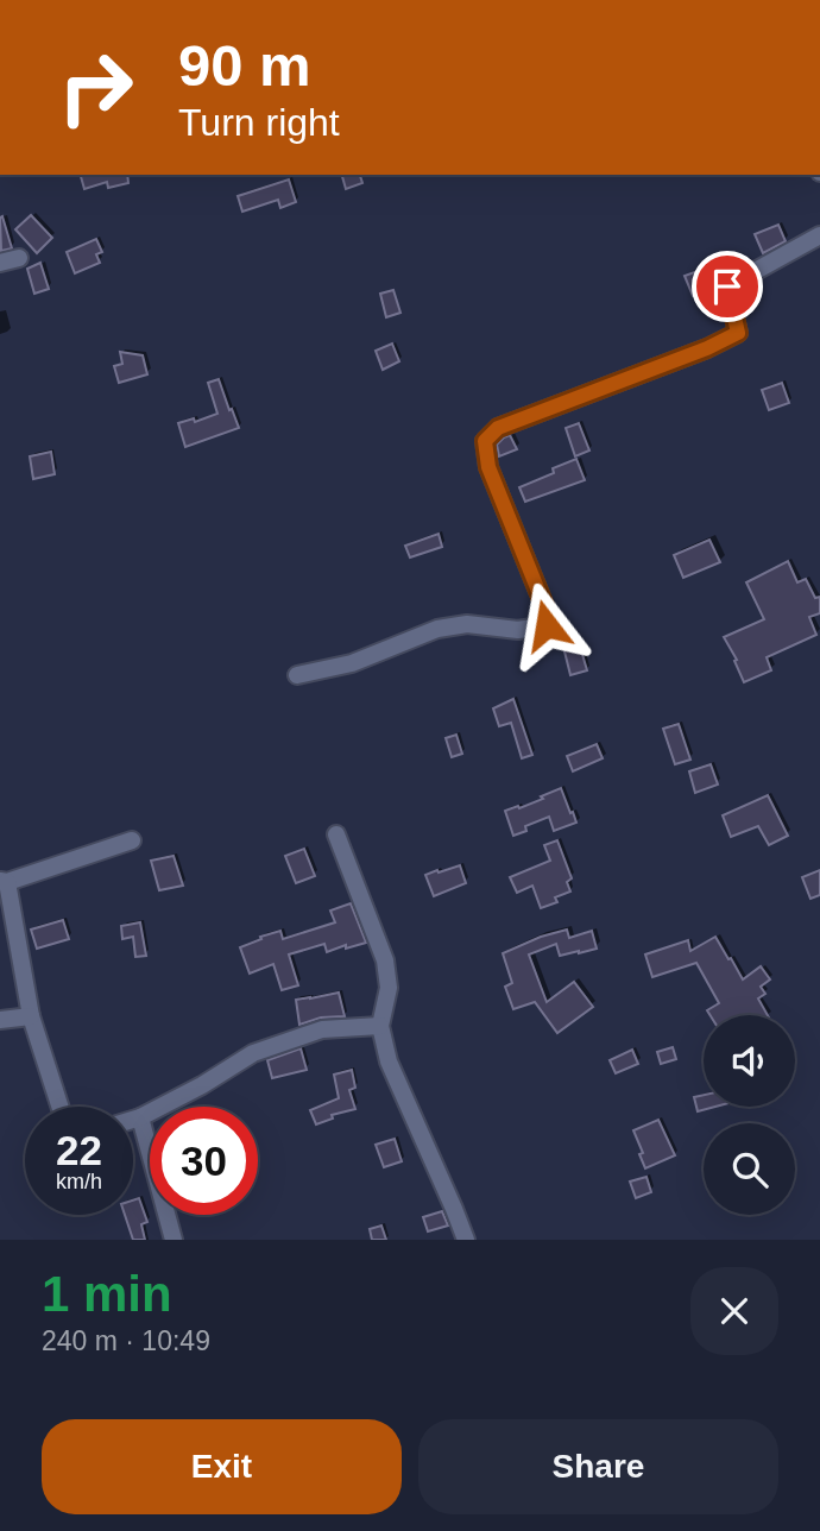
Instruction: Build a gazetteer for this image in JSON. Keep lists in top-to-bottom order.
{
  "page": {
    "turn": ["90 m", "Turn right"],
    "speed": "22 km/h",
    "limit": "30",
    "heading": ["1 min", "240 m · 10:49"],
    "buttons": ["Exit", "Share"]
  }
}
